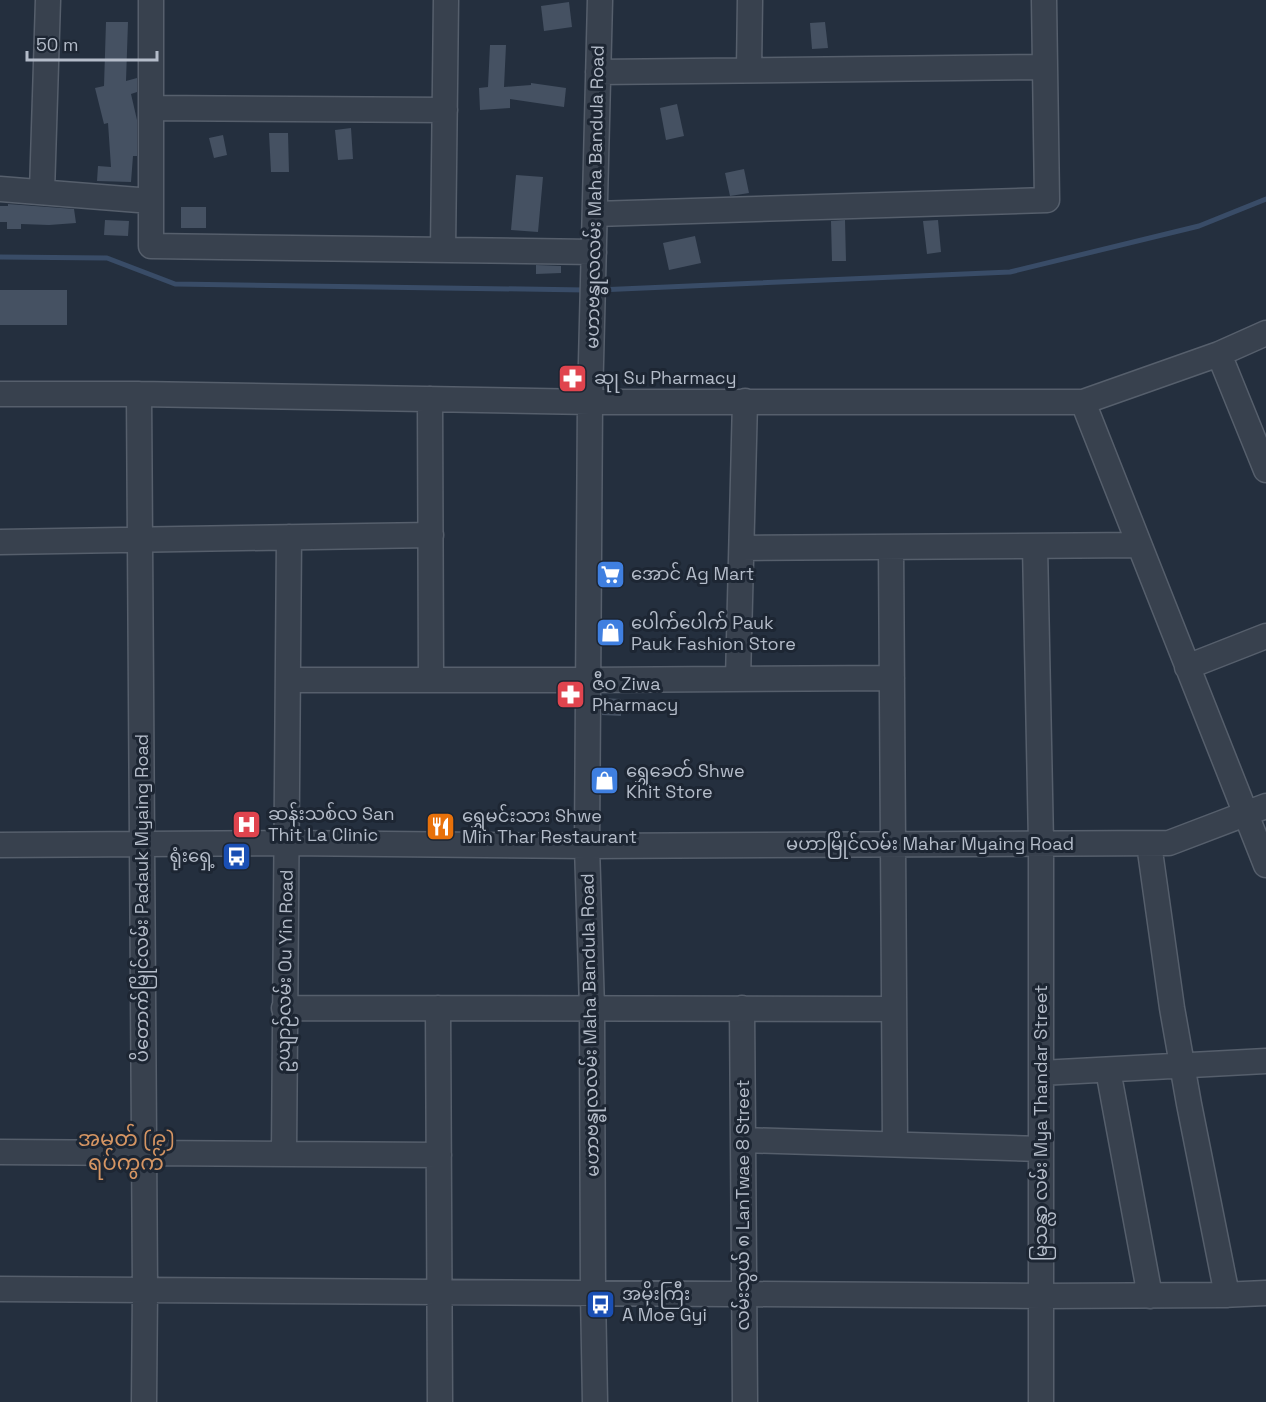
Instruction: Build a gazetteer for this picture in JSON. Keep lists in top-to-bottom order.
{
  "streets": {
    "street": [
      "မဟာဗန္ဓုလလမ်း Maha Bandula Road",
      "မဟာမြိုင်လမ်း Mahar Myaing Road",
      "ပိတောက်မြိုင်လမ်း Padauk Myaing Road",
      "ဥယျာဉ်လမ်း Ou Yin Road",
      "မြသန္လာ လမ်း Mya Thandar Street",
      "လမ်းသွယ် ၈ LanTwae 8 Street"
    ]
  },
  "crossings": [
    ["မဟာဗန္ဓုလလမ်း Maha Bandula Road", "မဟာမြိုင်လမ်း Mahar Myaing Road"],
    ["မဟာမြိုင်လမ်း Mahar Myaing Road", "ပိတောက်မြိုင်လမ်း Padauk Myaing Road"],
    ["မဟာမြိုင်လမ်း Mahar Myaing Road", "ဥယျာဉ်လမ်း Ou Yin Road"],
    ["မဟာမြိုင်လမ်း Mahar Myaing Road", "မြသန္လာ လမ်း Mya Thandar Street"]
  ],
  "districts": ["အမှတ် (၉) ရပ်ကွက်"],
  "places": {
    "pharmacy": ["ဆုု Su Pharmacy", "ဇီဝ Ziwa Pharmacy"],
    "supermarket": ["အောင် Ag Mart"],
    "shop": ["ပေါက်ပေါက် Pauk Pauk Fashion Store", "ရွှေခေတ် Shwe Khit Store"],
    "hospital": ["ဆန်းသစ်လ San Thit La Clinic"],
    "restaurant": ["ရွှေမင်းသား Shwe Min Thar Restaurant"],
    "bus stop": ["ရုံးရှေ့", "အမိုးကြီး A Moe Gyi"]
  },
  "scale_bar": "50 m"
}
